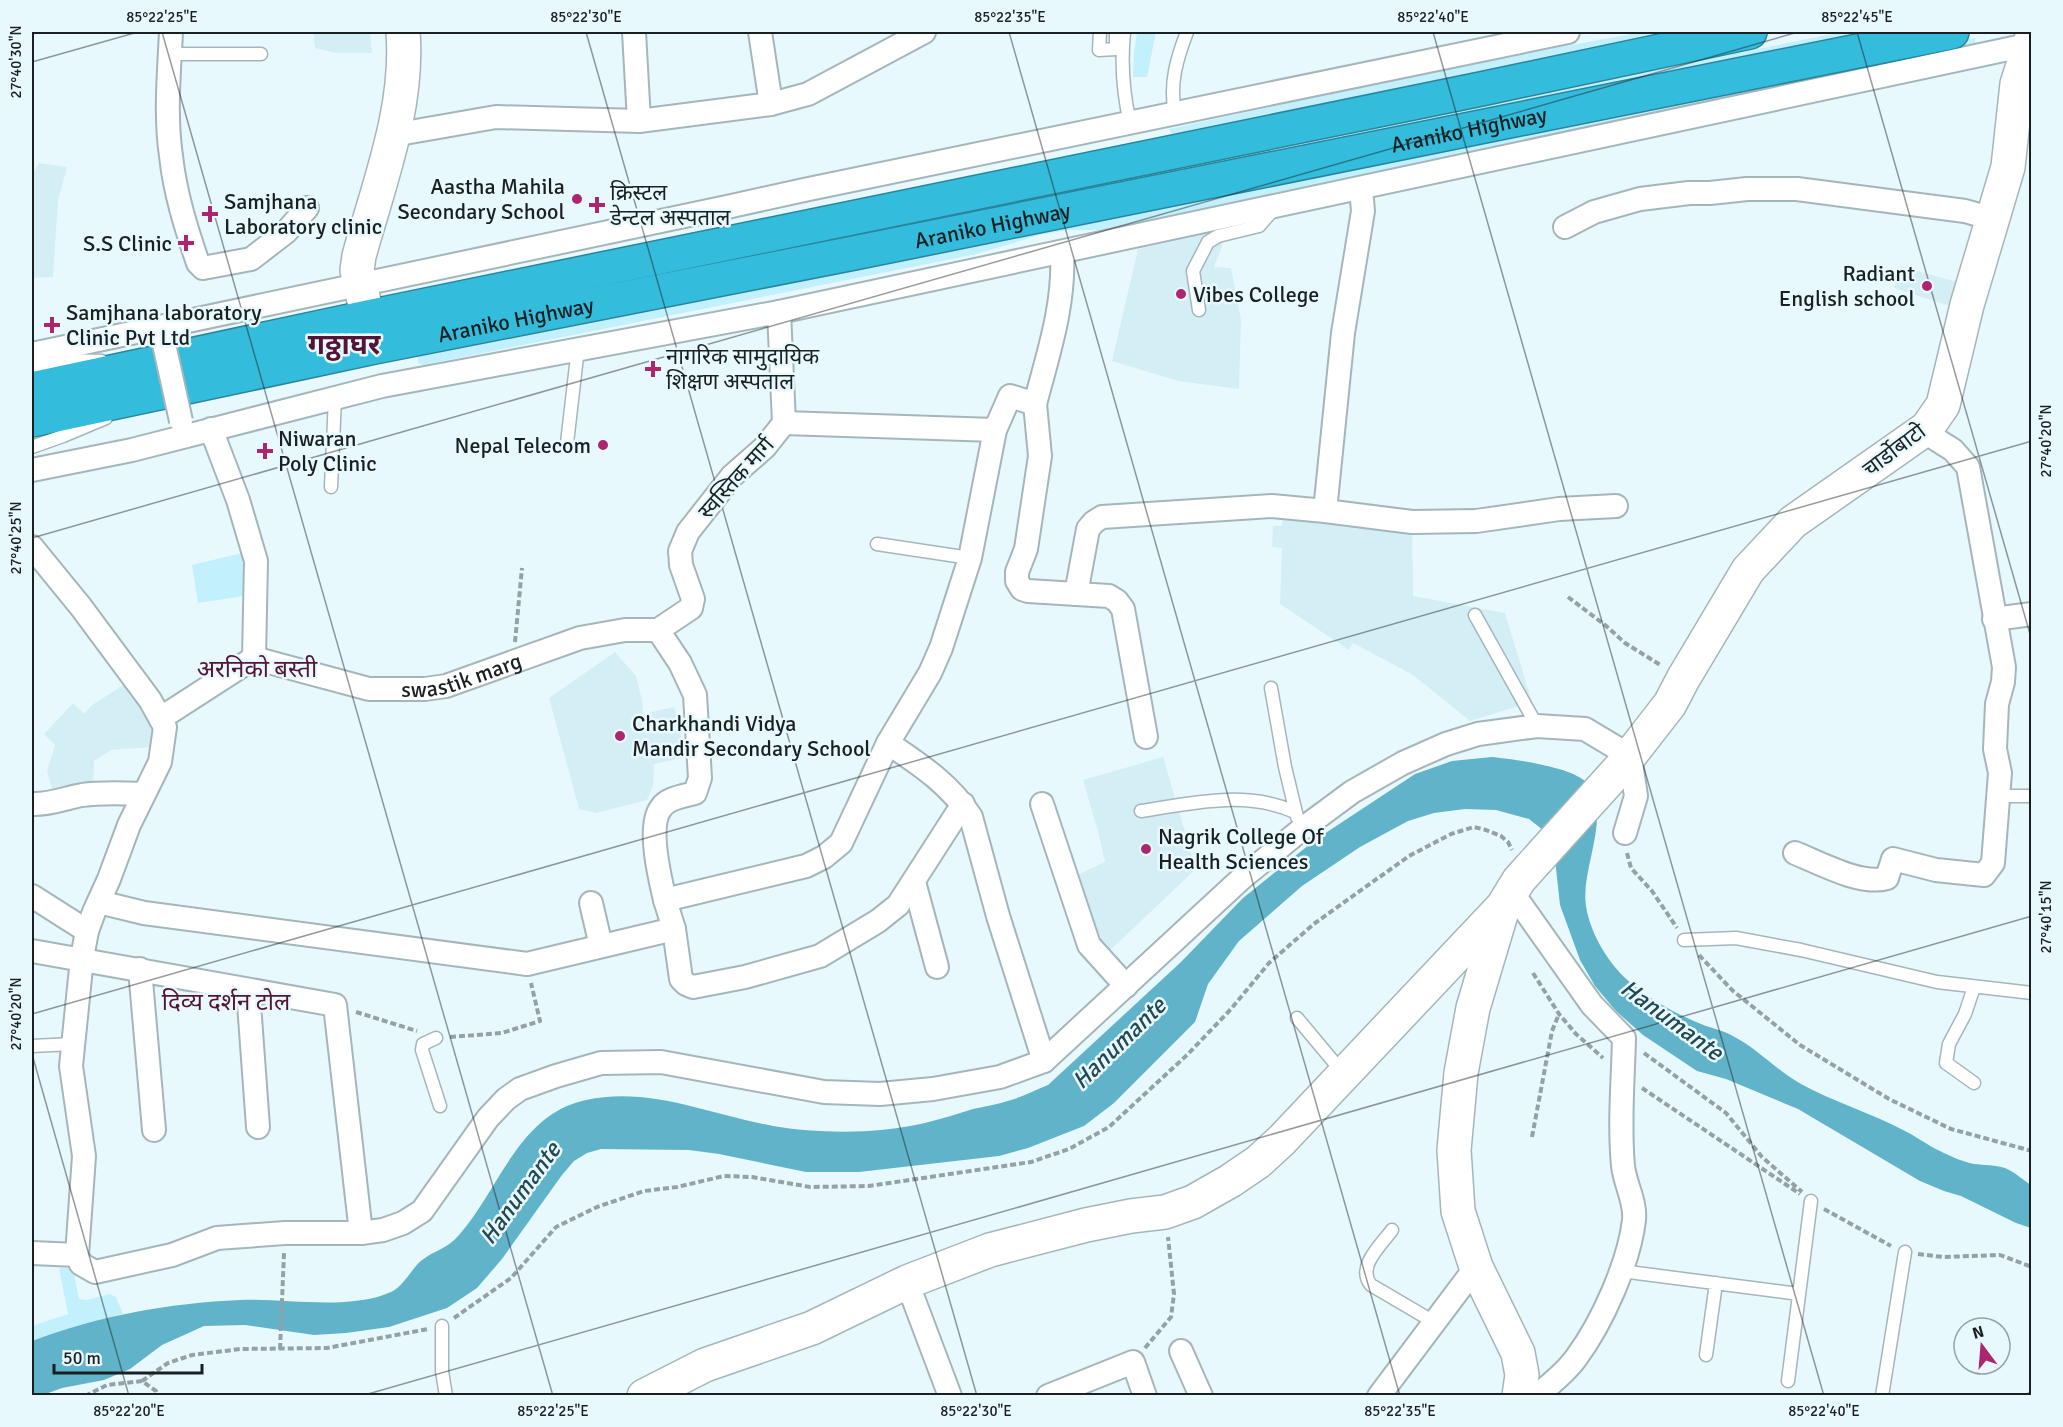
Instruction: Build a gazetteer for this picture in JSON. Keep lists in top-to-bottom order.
{
  "streets": {
    "highway": ["Araniko Highway"],
    "street": ["चार्डोबाटो", "स्वस्तिक मार्ग", "swastik marg"]
  },
  "crossings": [
    ["स्वस्तिक मार्ग", "swastik marg"]
  ],
  "districts": ["गठ्ठाघर", "अरनिको बस्ती", "दिव्य दर्शन टोल"],
  "water": ["Hanumante"],
  "places": {
    "other": [
      "Aastha Mahila Secondary School",
      "Radiant English school",
      "Vibes College",
      "Nepal Telecom",
      "Charkhandi Vidya Mandir Secondary School",
      "Nagrik College Of Health Sciences"
    ],
    "health": [
      "क्रिस्टल डेन्टल अस्पताल",
      "Samjhana Laboratory clinic",
      "S.S Clinic",
      "Samjhana laboratory Clinic Pvt Ltd",
      "नागरिक सामुदायिक शिक्षण अस्पताल",
      "Niwaran Poly Clinic"
    ]
  },
  "scale_bar": "50 m",
  "north": "top",
  "coordinates": [
    "85°22'25\"E",
    "85°22'30\"E",
    "85°22'35\"E",
    "85°22'40\"E",
    "85°22'45\"E",
    "27°40'30\"N",
    "27°40'20\"N",
    "27°40'25\"N",
    "27°40'15\"N",
    "85°22'20\"E"
  ]
}
